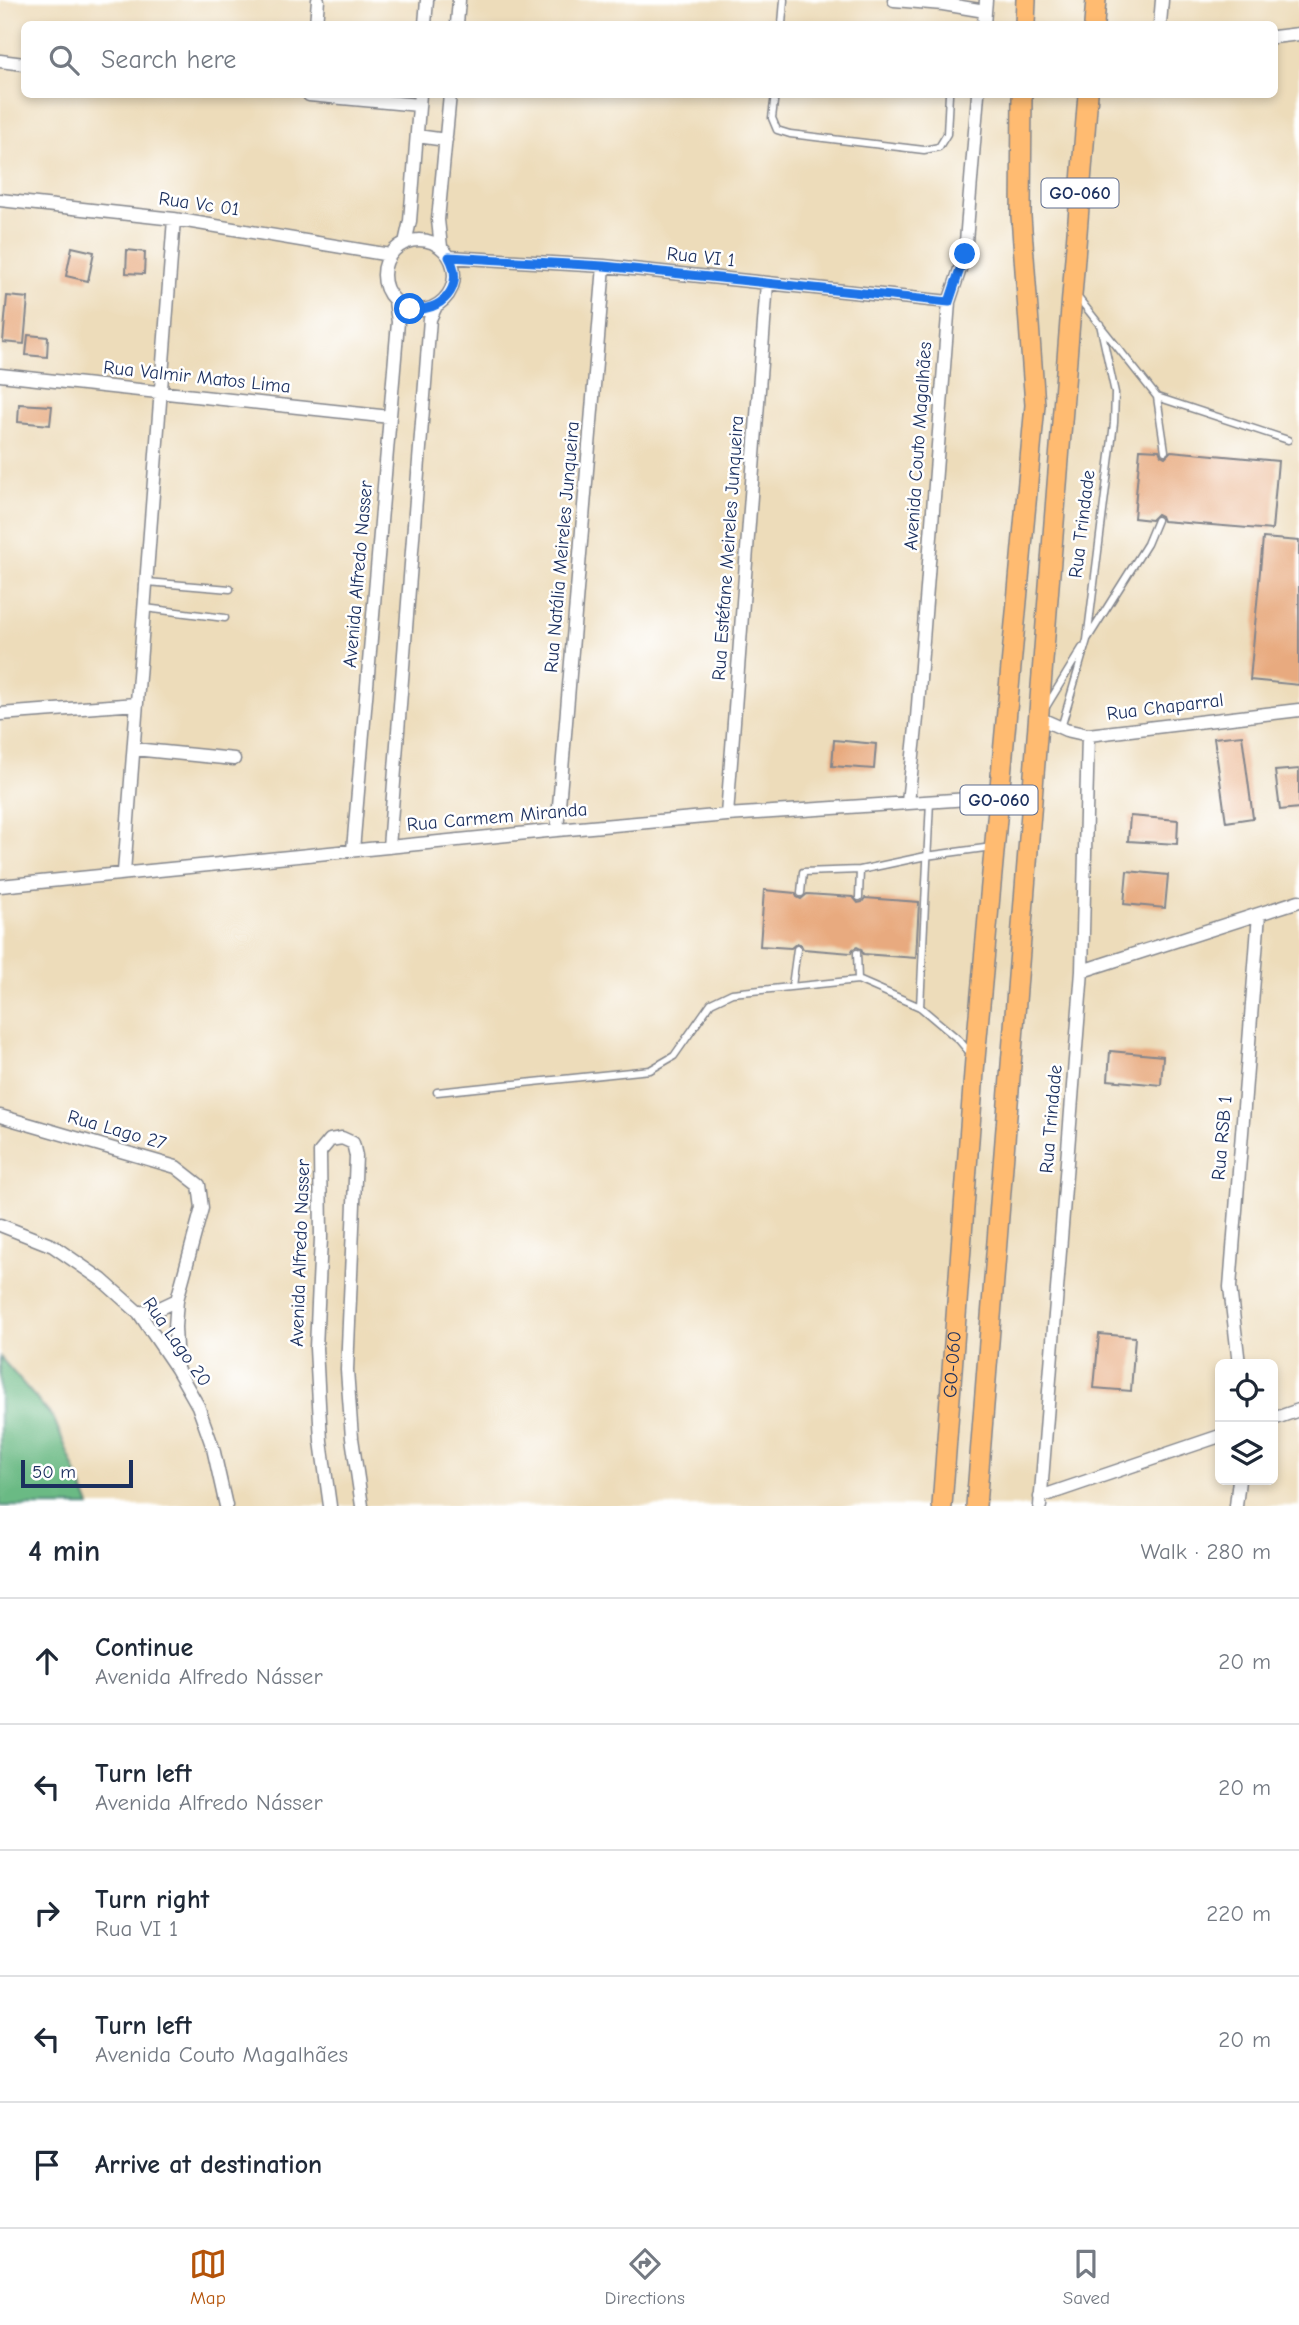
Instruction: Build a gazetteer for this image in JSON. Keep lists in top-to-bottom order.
{
  "streets": {
    "main road": ["GO-060"],
    "street": [
      "Rua Vc 01",
      "Rua VI 1",
      "Rua Valmir Matos Lima",
      "Avenida Couto Magalhães",
      "Rua Trindade",
      "Rua Natália Meireles Junqueira",
      "Rua Estéfane Meireles Junqueira",
      "Avenida Alfredo Nasser",
      "Rua Chaparral",
      "Rua Carmem Miranda",
      "Rua Lago 27",
      "Rua RSB 1",
      "Rua Lago 20"
    ]
  },
  "crossings": [
    ["GO-060", "Rua Chaparral"],
    ["GO-060", "Rua Carmem Miranda"],
    ["Rua Vc 01", "Rua VI 1"],
    ["Rua Vc 01", "Avenida Alfredo Nasser"],
    ["Rua VI 1", "Avenida Couto Magalhães"],
    ["Rua VI 1", "Rua Natália Meireles Junqueira"],
    ["Rua VI 1", "Rua Estéfane Meireles Junqueira"],
    ["Rua VI 1", "Avenida Alfredo Nasser"],
    ["Rua Valmir Matos Lima", "Avenida Alfredo Nasser"],
    ["Avenida Couto Magalhães", "Rua Carmem Miranda"],
    ["Rua Trindade", "Rua Chaparral"],
    ["Rua Natália Meireles Junqueira", "Rua Carmem Miranda"],
    ["Rua Estéfane Meireles Junqueira", "Rua Carmem Miranda"],
    ["Avenida Alfredo Nasser", "Rua Carmem Miranda"],
    ["Rua Lago 27", "Rua Lago 20"]
  ],
  "scale_bar": "50 m",
  "page": {
    "search": "Search here",
    "scale": "50 m",
    "heading": ["4 min", "Walk · 280 m"],
    "list": [
      ["Continue", "Avenida Alfredo Násser", "20 m"],
      ["Turn left", "Avenida Alfredo Násser", "20 m"],
      ["Turn right", "Rua VI 1", "220 m"],
      ["Turn left", "Avenida Couto Magalhães", "20 m"],
      "Arrive at destination"
    ],
    "nav": ["Map", "Directions", "Saved"]
  }
}
